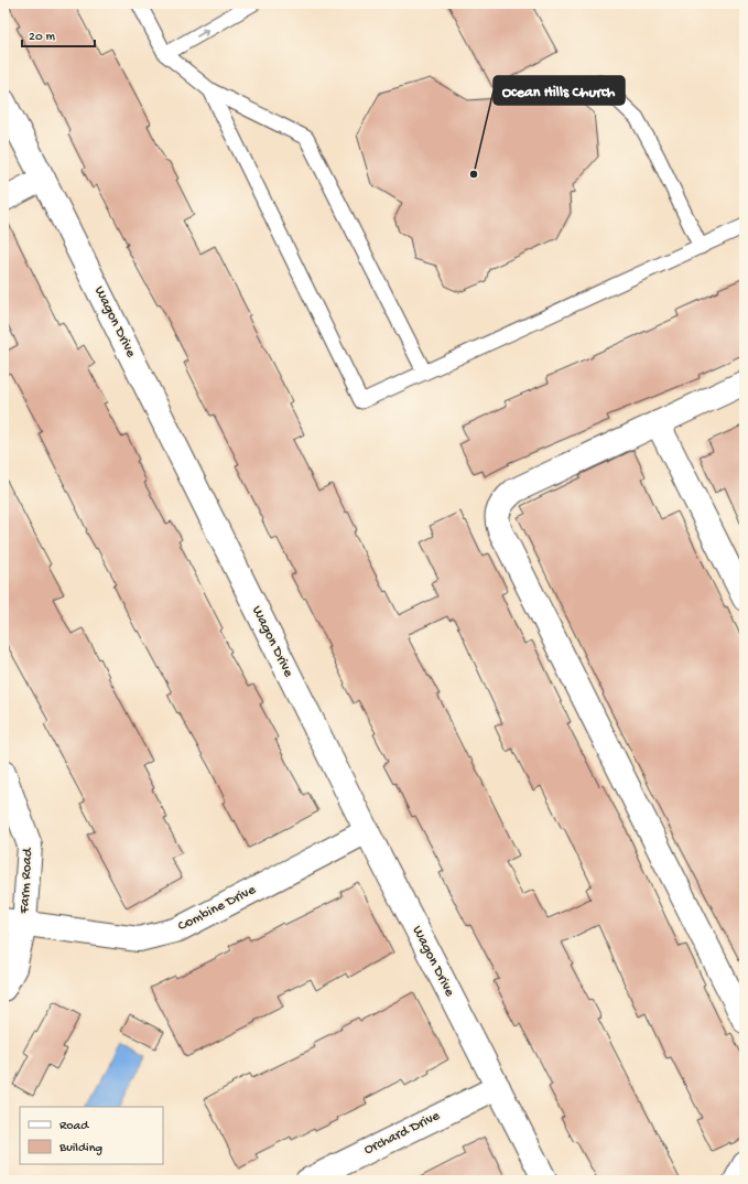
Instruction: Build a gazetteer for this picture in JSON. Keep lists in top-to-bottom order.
{
  "streets": {
    "street": [
      "Wagon Drive",
      "Farm Road",
      "Combine Drive",
      "Orchard Drive"
    ]
  },
  "crossings": [
    ["Wagon Drive", "Combine Drive"],
    ["Wagon Drive", "Orchard Drive"],
    ["Farm Road", "Combine Drive"]
  ],
  "places": ["Ocean Hills Church"],
  "legend": ["Road", "Building"],
  "scale_bar": "20 m"
}
